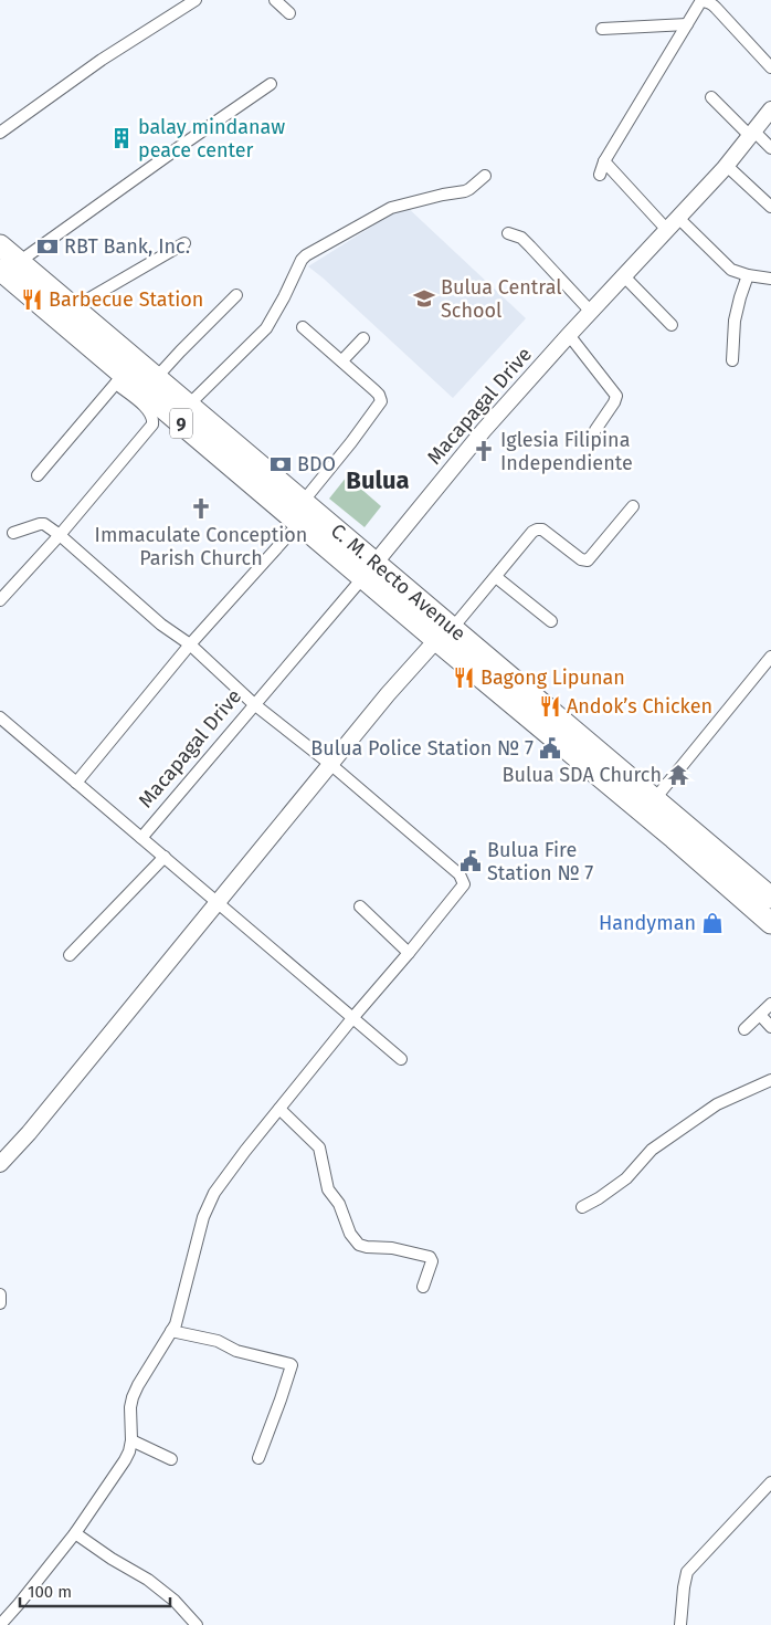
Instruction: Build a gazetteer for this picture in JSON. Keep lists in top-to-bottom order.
{
  "streets": {
    "highway": ["9", "C. M. Recto Avenue"],
    "street": ["Macapagal Drive"]
  },
  "crossings": [
    ["Macapagal Drive", "C. M. Recto Avenue"]
  ],
  "districts": ["Bulua"],
  "places": {
    "building": ["balay mindanaw peace center"],
    "bank": ["RBT Bank, Inc.", "BDO"],
    "school or university": ["Bulua Central School"],
    "restaurant": ["Barbecue Station", "Bagong Lipunan", "Andok’s Chicken"],
    "church": ["Iglesia Filipina Independiente", "Immaculate Conception Parish Church"],
    "public building": ["Bulua Police Station № 7", "Bulua Fire Station № 7"],
    "temple": ["Bulua SDA Church"],
    "shop": ["Handyman"]
  },
  "scale_bar": "100 m"
}
